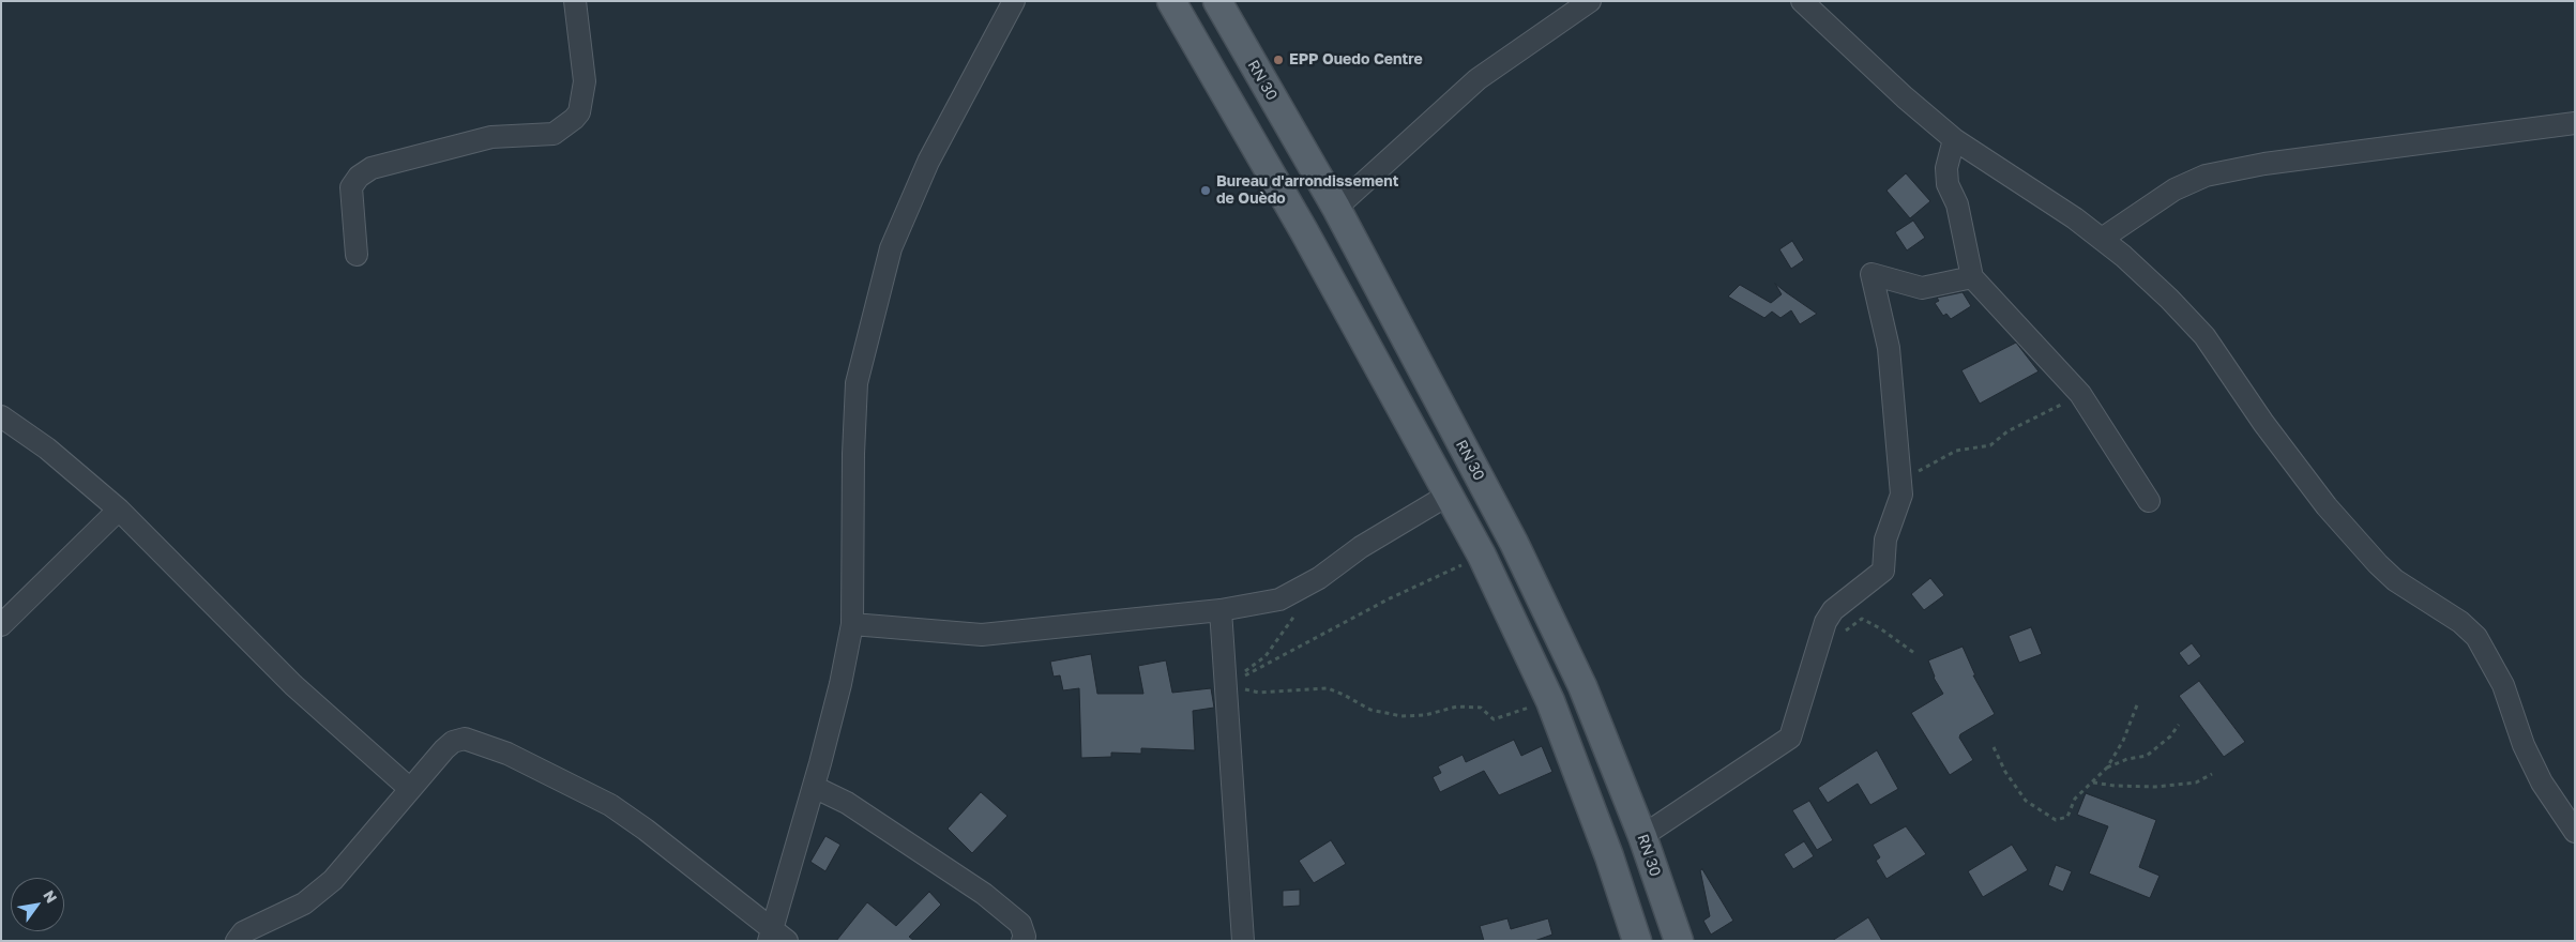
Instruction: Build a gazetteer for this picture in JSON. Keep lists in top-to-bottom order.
{
  "streets": {
    "main road": ["RN 30"]
  },
  "places": ["EPP Ouedo Centre", "Bureau d'arrondissement de Ouèdo"],
  "north": "top right"
}
